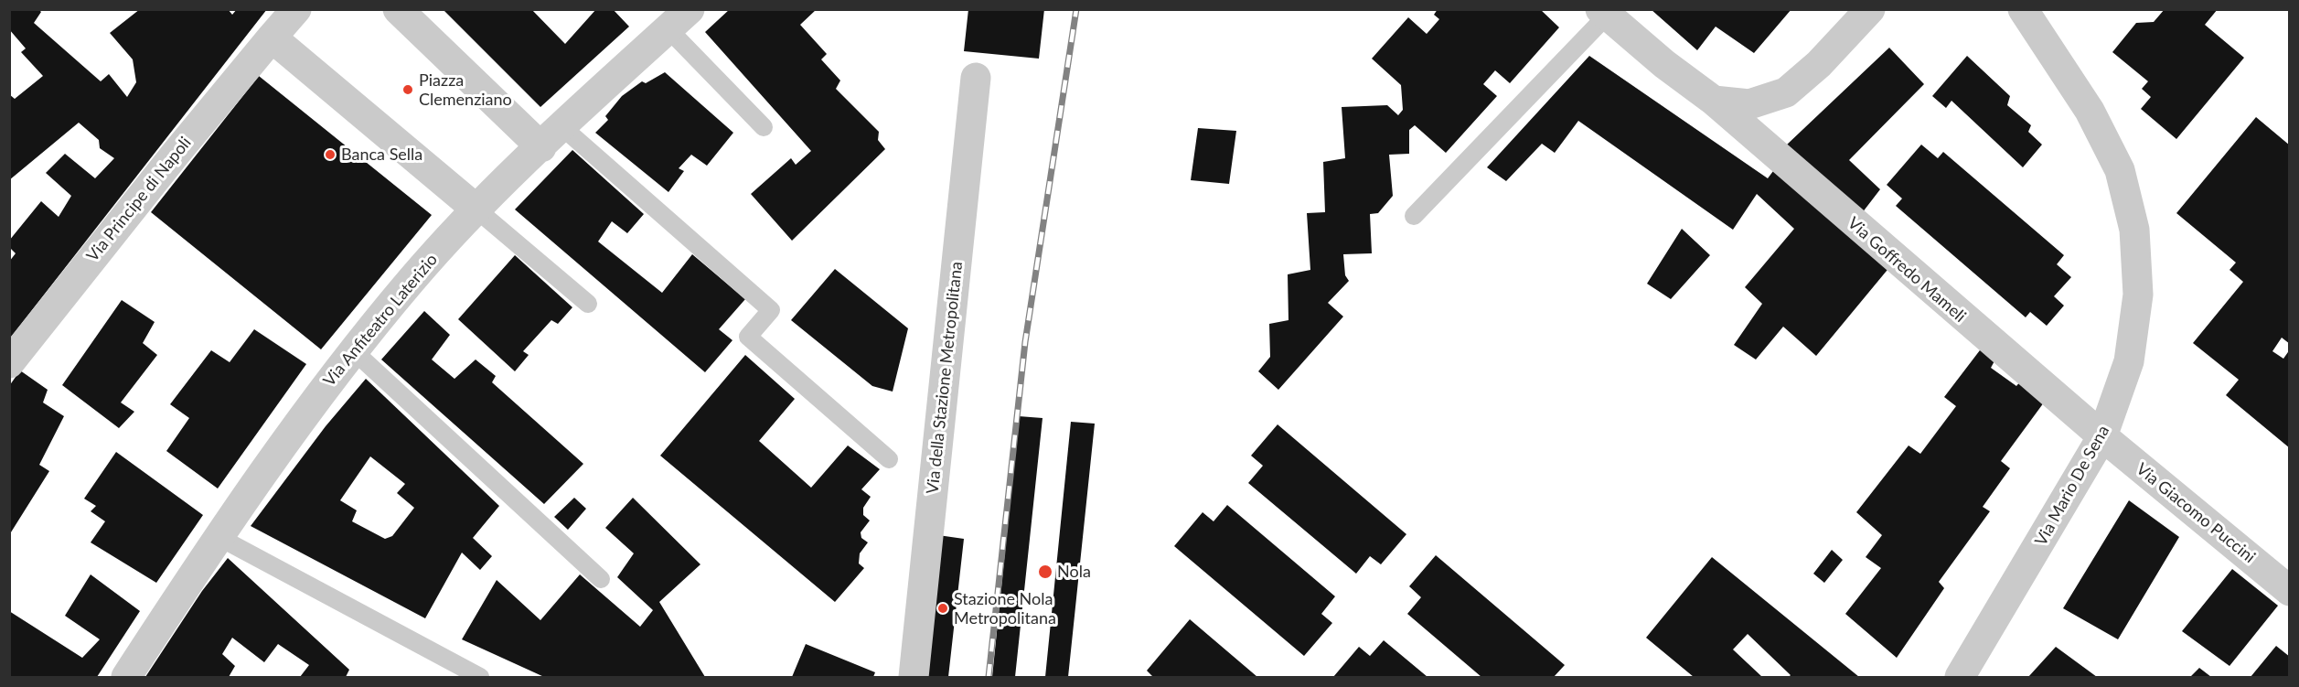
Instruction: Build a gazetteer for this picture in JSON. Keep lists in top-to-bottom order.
{
  "streets": {
    "street": [
      "Via Principe di Napoli",
      "Via Goffredo Mameli",
      "Via Anfiteatro Laterizio",
      "Via della Stazione Metropolitana",
      "Via Mario De Sena",
      "Via Giacomo Puccini"
    ]
  },
  "crossings": [
    ["Via Goffredo Mameli", "Via Mario De Sena"],
    ["Via Goffredo Mameli", "Via Giacomo Puccini"],
    ["Via Mario De Sena", "Via Giacomo Puccini"]
  ],
  "places": [
    "Piazza Clemenziano",
    "Banca Sella",
    "Nola",
    "Stazione Nola Metropolitana"
  ]
}
